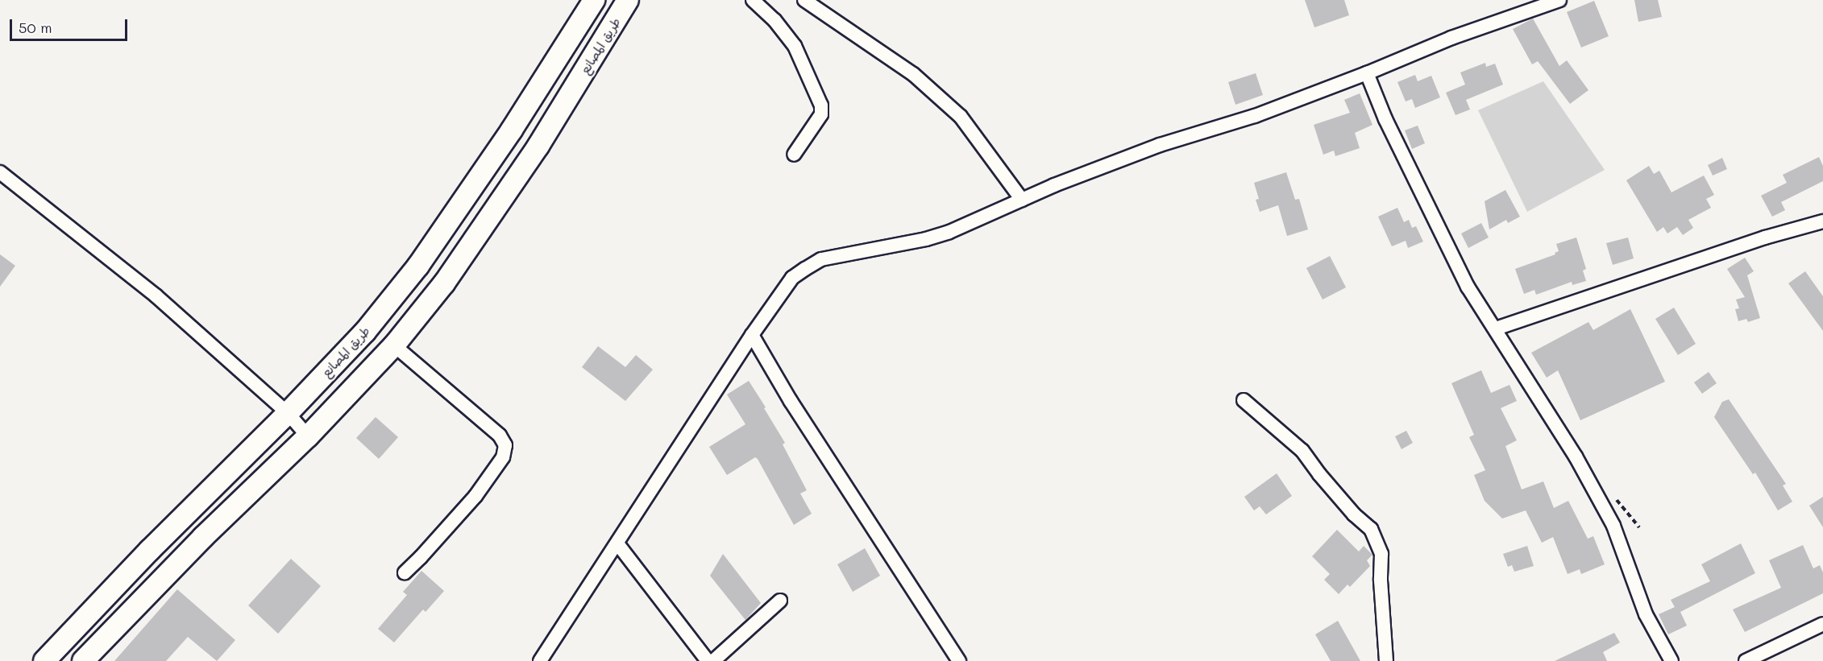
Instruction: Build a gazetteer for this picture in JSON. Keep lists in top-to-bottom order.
{
  "streets": {
    "main road": ["طريق المصانع"]
  },
  "scale_bar": "50 m"
}
